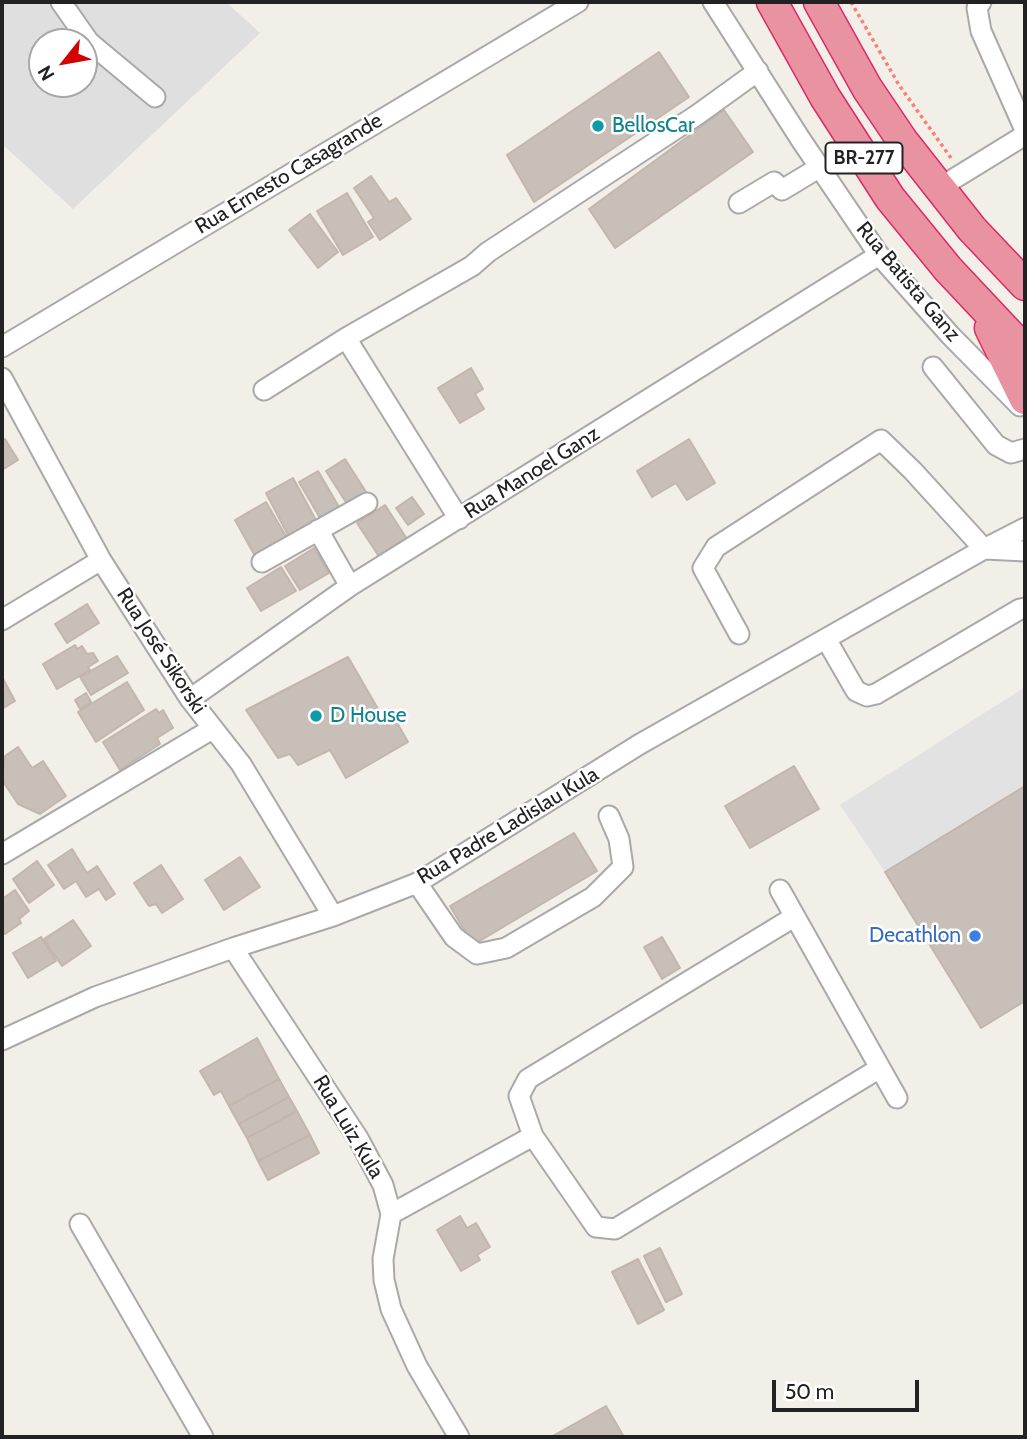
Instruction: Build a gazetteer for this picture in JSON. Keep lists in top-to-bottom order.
{
  "streets": {
    "highway": ["BR-277"],
    "street": [
      "Rua Ernesto Casagrande",
      "Rua Batista Ganz",
      "Rua Manoel Ganz",
      "Rua José Sikorski",
      "Rua Padre Ladislau Kula",
      "Rua Luiz Kula"
    ]
  },
  "crossings": [
    ["Rua Batista Ganz", "Rua Manoel Ganz"],
    ["Rua Manoel Ganz", "Rua José Sikorski"],
    ["Rua José Sikorski", "Rua Padre Ladislau Kula"],
    ["Rua Padre Ladislau Kula", "Rua Luiz Kula"]
  ],
  "places": ["BellosCar", "D House", "Decathlon"],
  "scale_bar": "50 m",
  "north": "bottom left"
}
